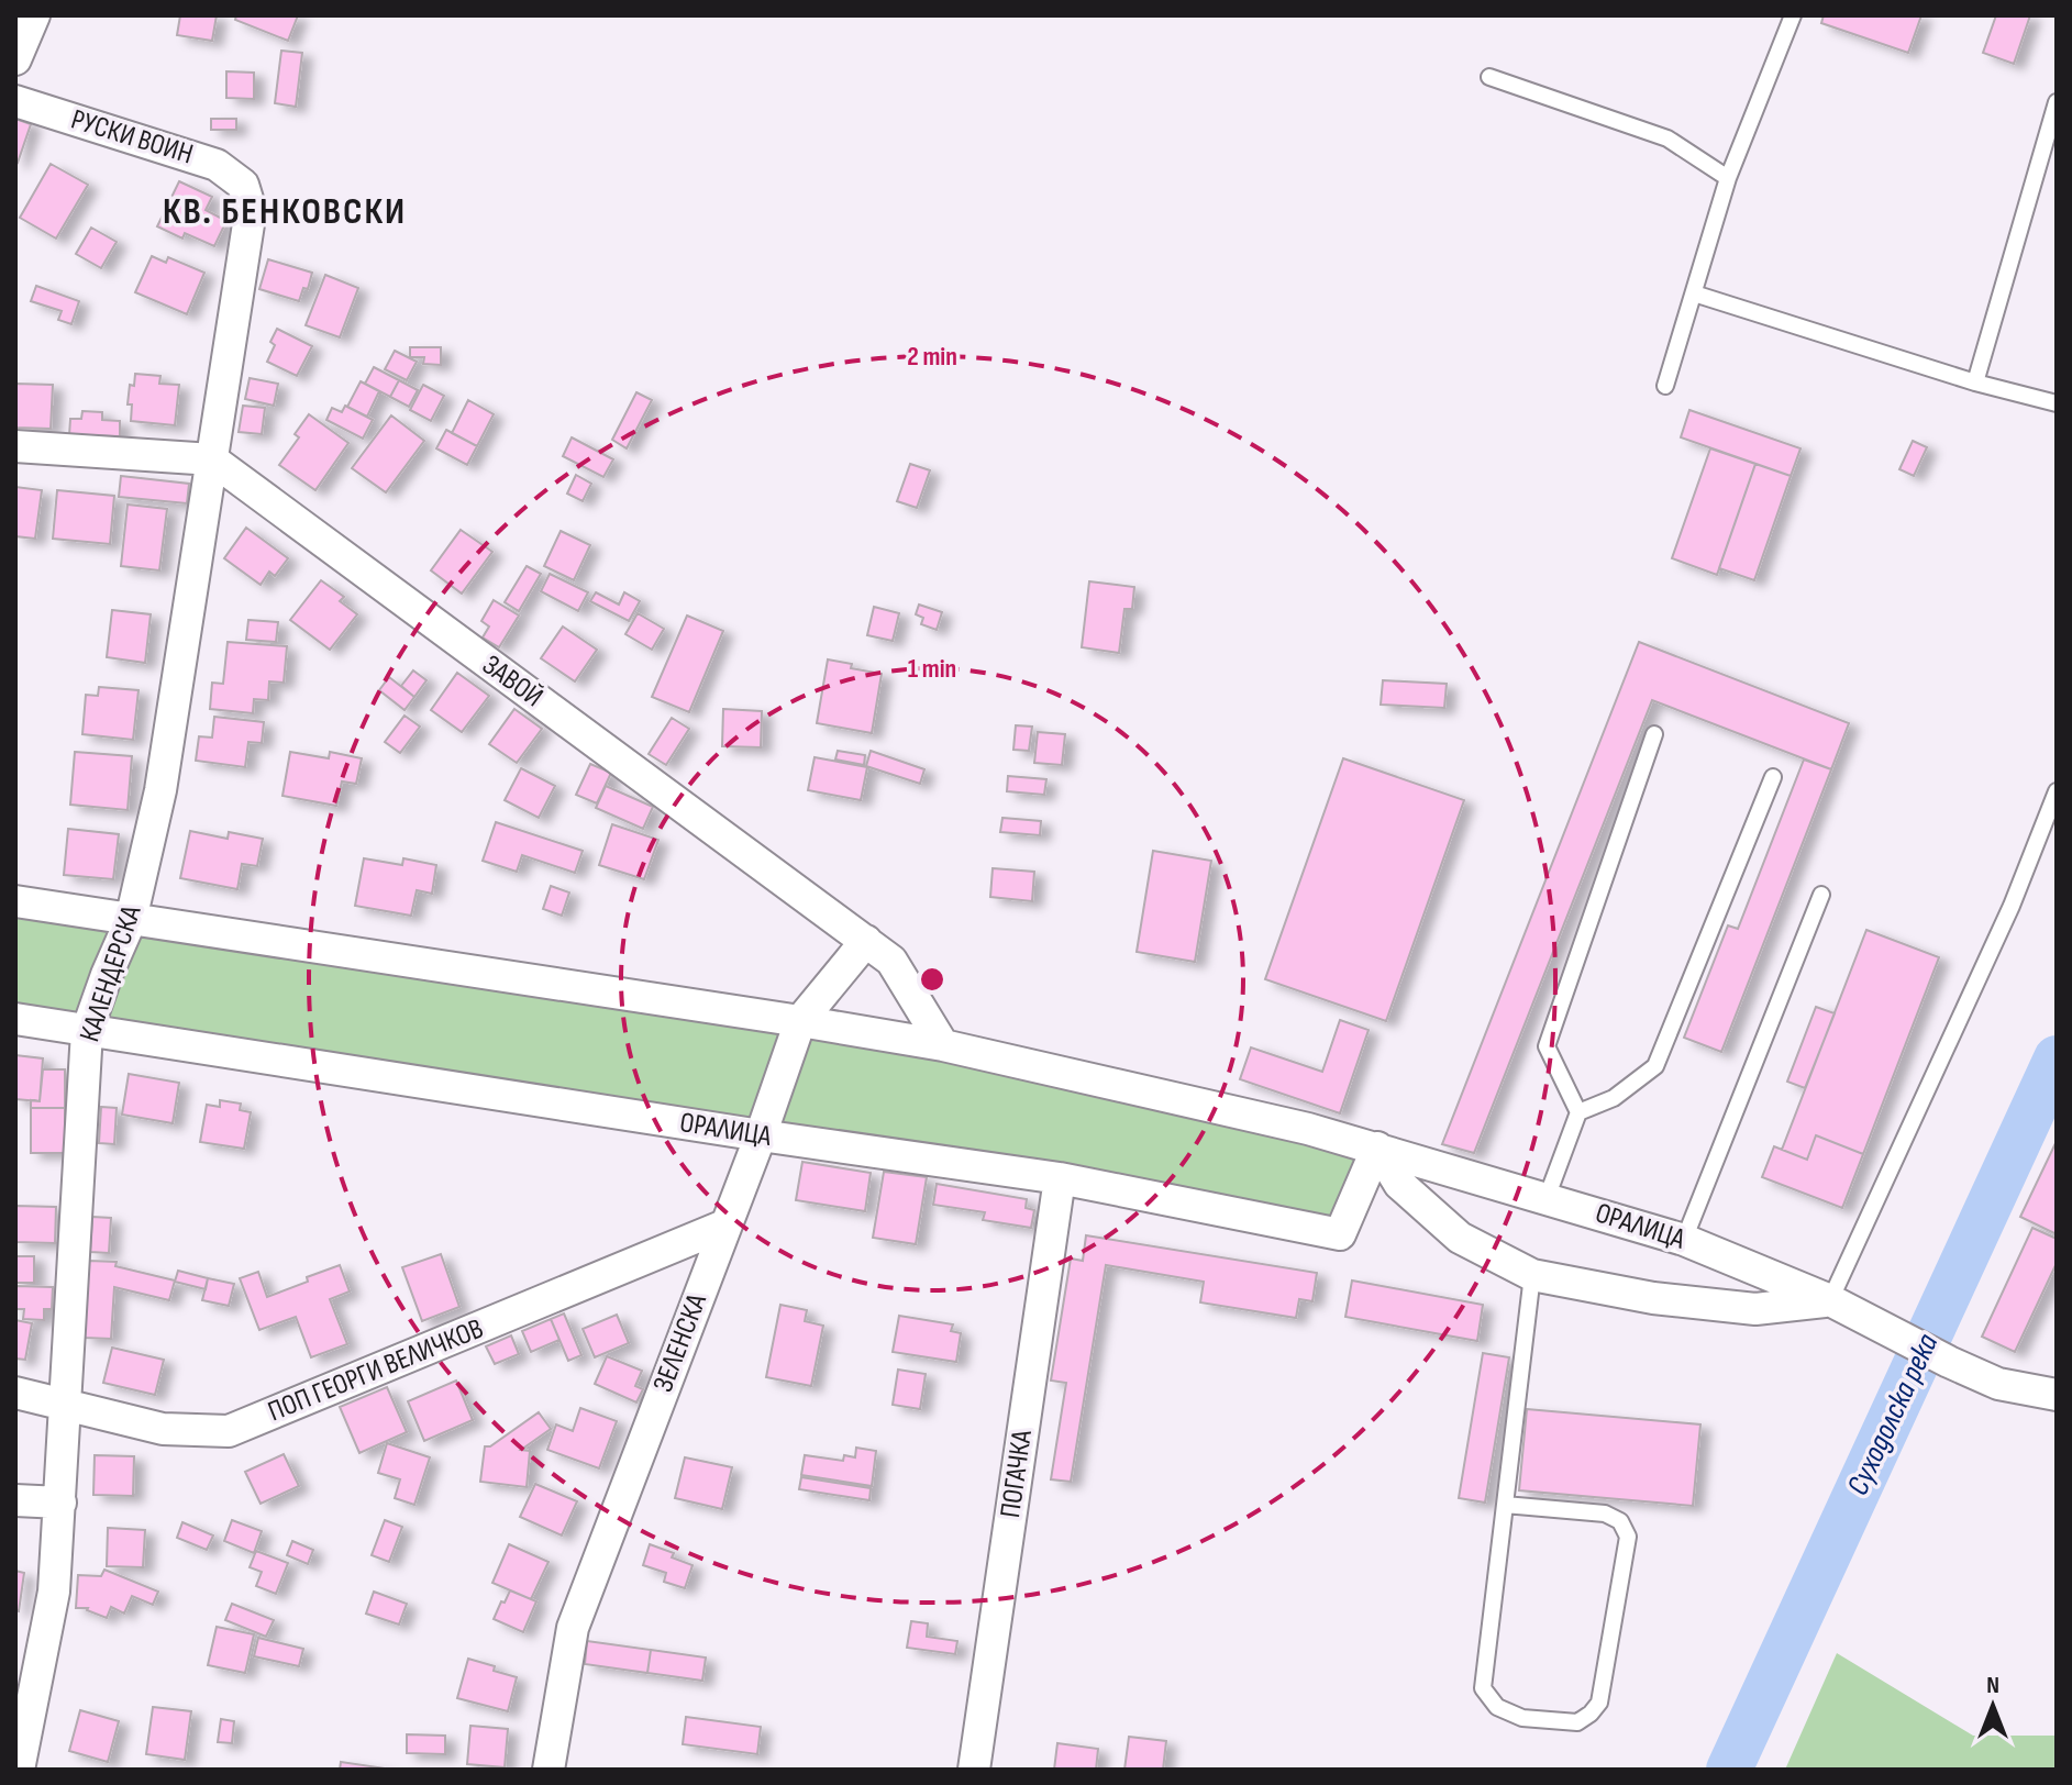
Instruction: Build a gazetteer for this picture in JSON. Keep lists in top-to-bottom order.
{
  "streets": {
    "street": [
      "РУСКИ ВОИН",
      "ЗАВОЙ",
      "КАЛЕНДЕРСКА",
      "ОРАЛИЦА",
      "ЗЕЛЕНСКА",
      "ПОП ГЕОРГИ ВЕЛИЧКОВ",
      "ПОГАЧКА"
    ]
  },
  "crossings": [
    ["РУСКИ ВОИН", "КАЛЕНДЕРСКА"],
    ["ЗАВОЙ", "КАЛЕНДЕРСКА"],
    ["ЗАВОЙ", "ОРАЛИЦА"],
    ["ЗАВОЙ", "ЗЕЛЕНСКА"],
    ["КАЛЕНДЕРСКА", "ОРАЛИЦА"],
    ["КАЛЕНДЕРСКА", "ПОП ГЕОРГИ ВЕЛИЧКОВ"],
    ["ОРАЛИЦА", "ЗЕЛЕНСКА"],
    ["ОРАЛИЦА", "ПОГАЧКА"],
    ["ЗЕЛЕНСКА", "ПОП ГЕОРГИ ВЕЛИЧКОВ"]
  ],
  "districts": ["КВ. БЕНКОВСКИ"],
  "water": ["Суходолска река"],
  "north": "top",
  "rings": ["2 min", "1 min"]
}
